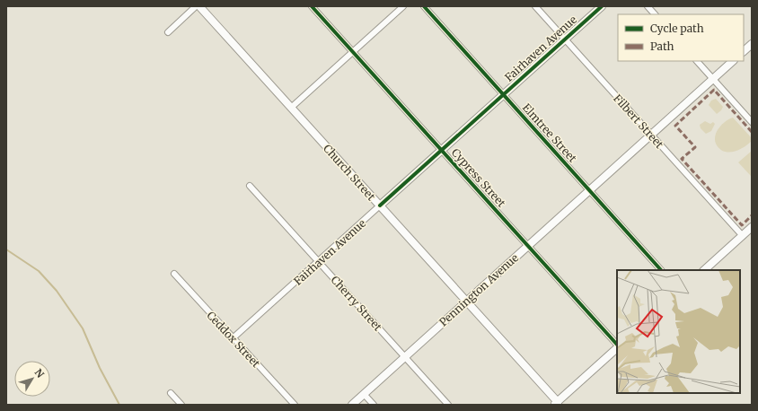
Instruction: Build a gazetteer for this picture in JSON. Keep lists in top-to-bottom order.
{
  "streets": {
    "main road": ["Fairhaven Avenue", "Church Street", "Pennington Avenue"],
    "street": [
      "Filbert Street",
      "Elmtree Street",
      "Cypress Street",
      "Cherry Street",
      "Ceddox Street"
    ]
  },
  "crossings": [
    ["Fairhaven Avenue", "Filbert Street"],
    ["Fairhaven Avenue", "Elmtree Street"],
    ["Fairhaven Avenue", "Church Street"],
    ["Fairhaven Avenue", "Cypress Street"],
    ["Fairhaven Avenue", "Cherry Street"],
    ["Fairhaven Avenue", "Ceddox Street"],
    ["Filbert Street", "Pennington Avenue"],
    ["Elmtree Street", "Pennington Avenue"],
    ["Church Street", "Pennington Avenue"],
    ["Cypress Street", "Pennington Avenue"],
    ["Pennington Avenue", "Cherry Street"]
  ],
  "legend": ["Cycle path", "Path"],
  "north": "top right"
}
